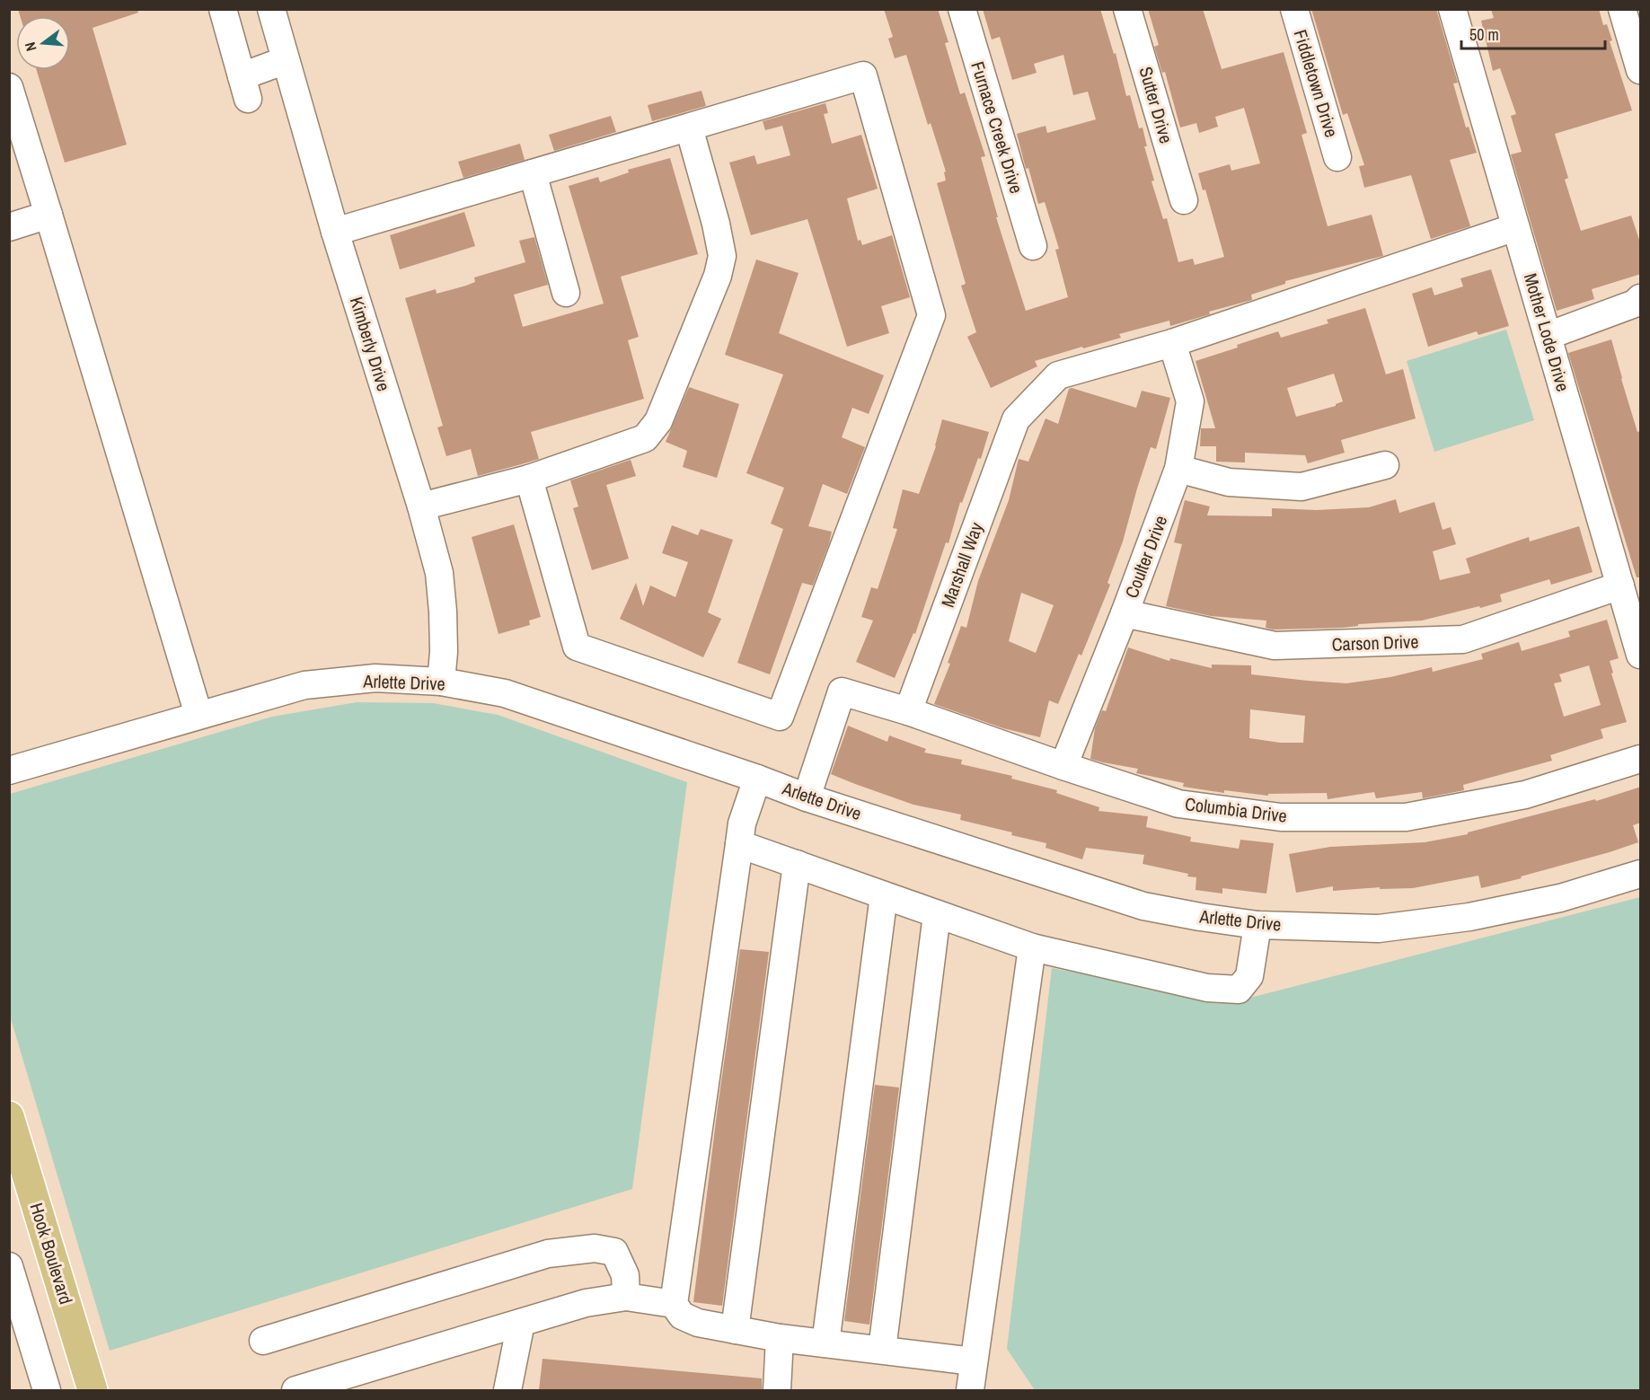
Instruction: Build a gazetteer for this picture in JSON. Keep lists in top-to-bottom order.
{
  "streets": {
    "main road": ["Hook Boulevard"],
    "street": [
      "Fiddletown Drive",
      "Sutter Drive",
      "Furnace Creek Drive",
      "Mother Lode Drive",
      "Kimberly Drive",
      "Coulter Drive",
      "Marshall Way",
      "Carson Drive",
      "Arlette Drive",
      "Columbia Drive"
    ]
  },
  "crossings": [
    ["Mother Lode Drive", "Carson Drive"],
    ["Kimberly Drive", "Arlette Drive"],
    ["Coulter Drive", "Marshall Way"],
    ["Coulter Drive", "Carson Drive"],
    ["Coulter Drive", "Columbia Drive"],
    ["Marshall Way", "Columbia Drive"],
    ["Arlette Drive", "Columbia Drive"]
  ],
  "scale_bar": "50 m",
  "north": "left"
}
